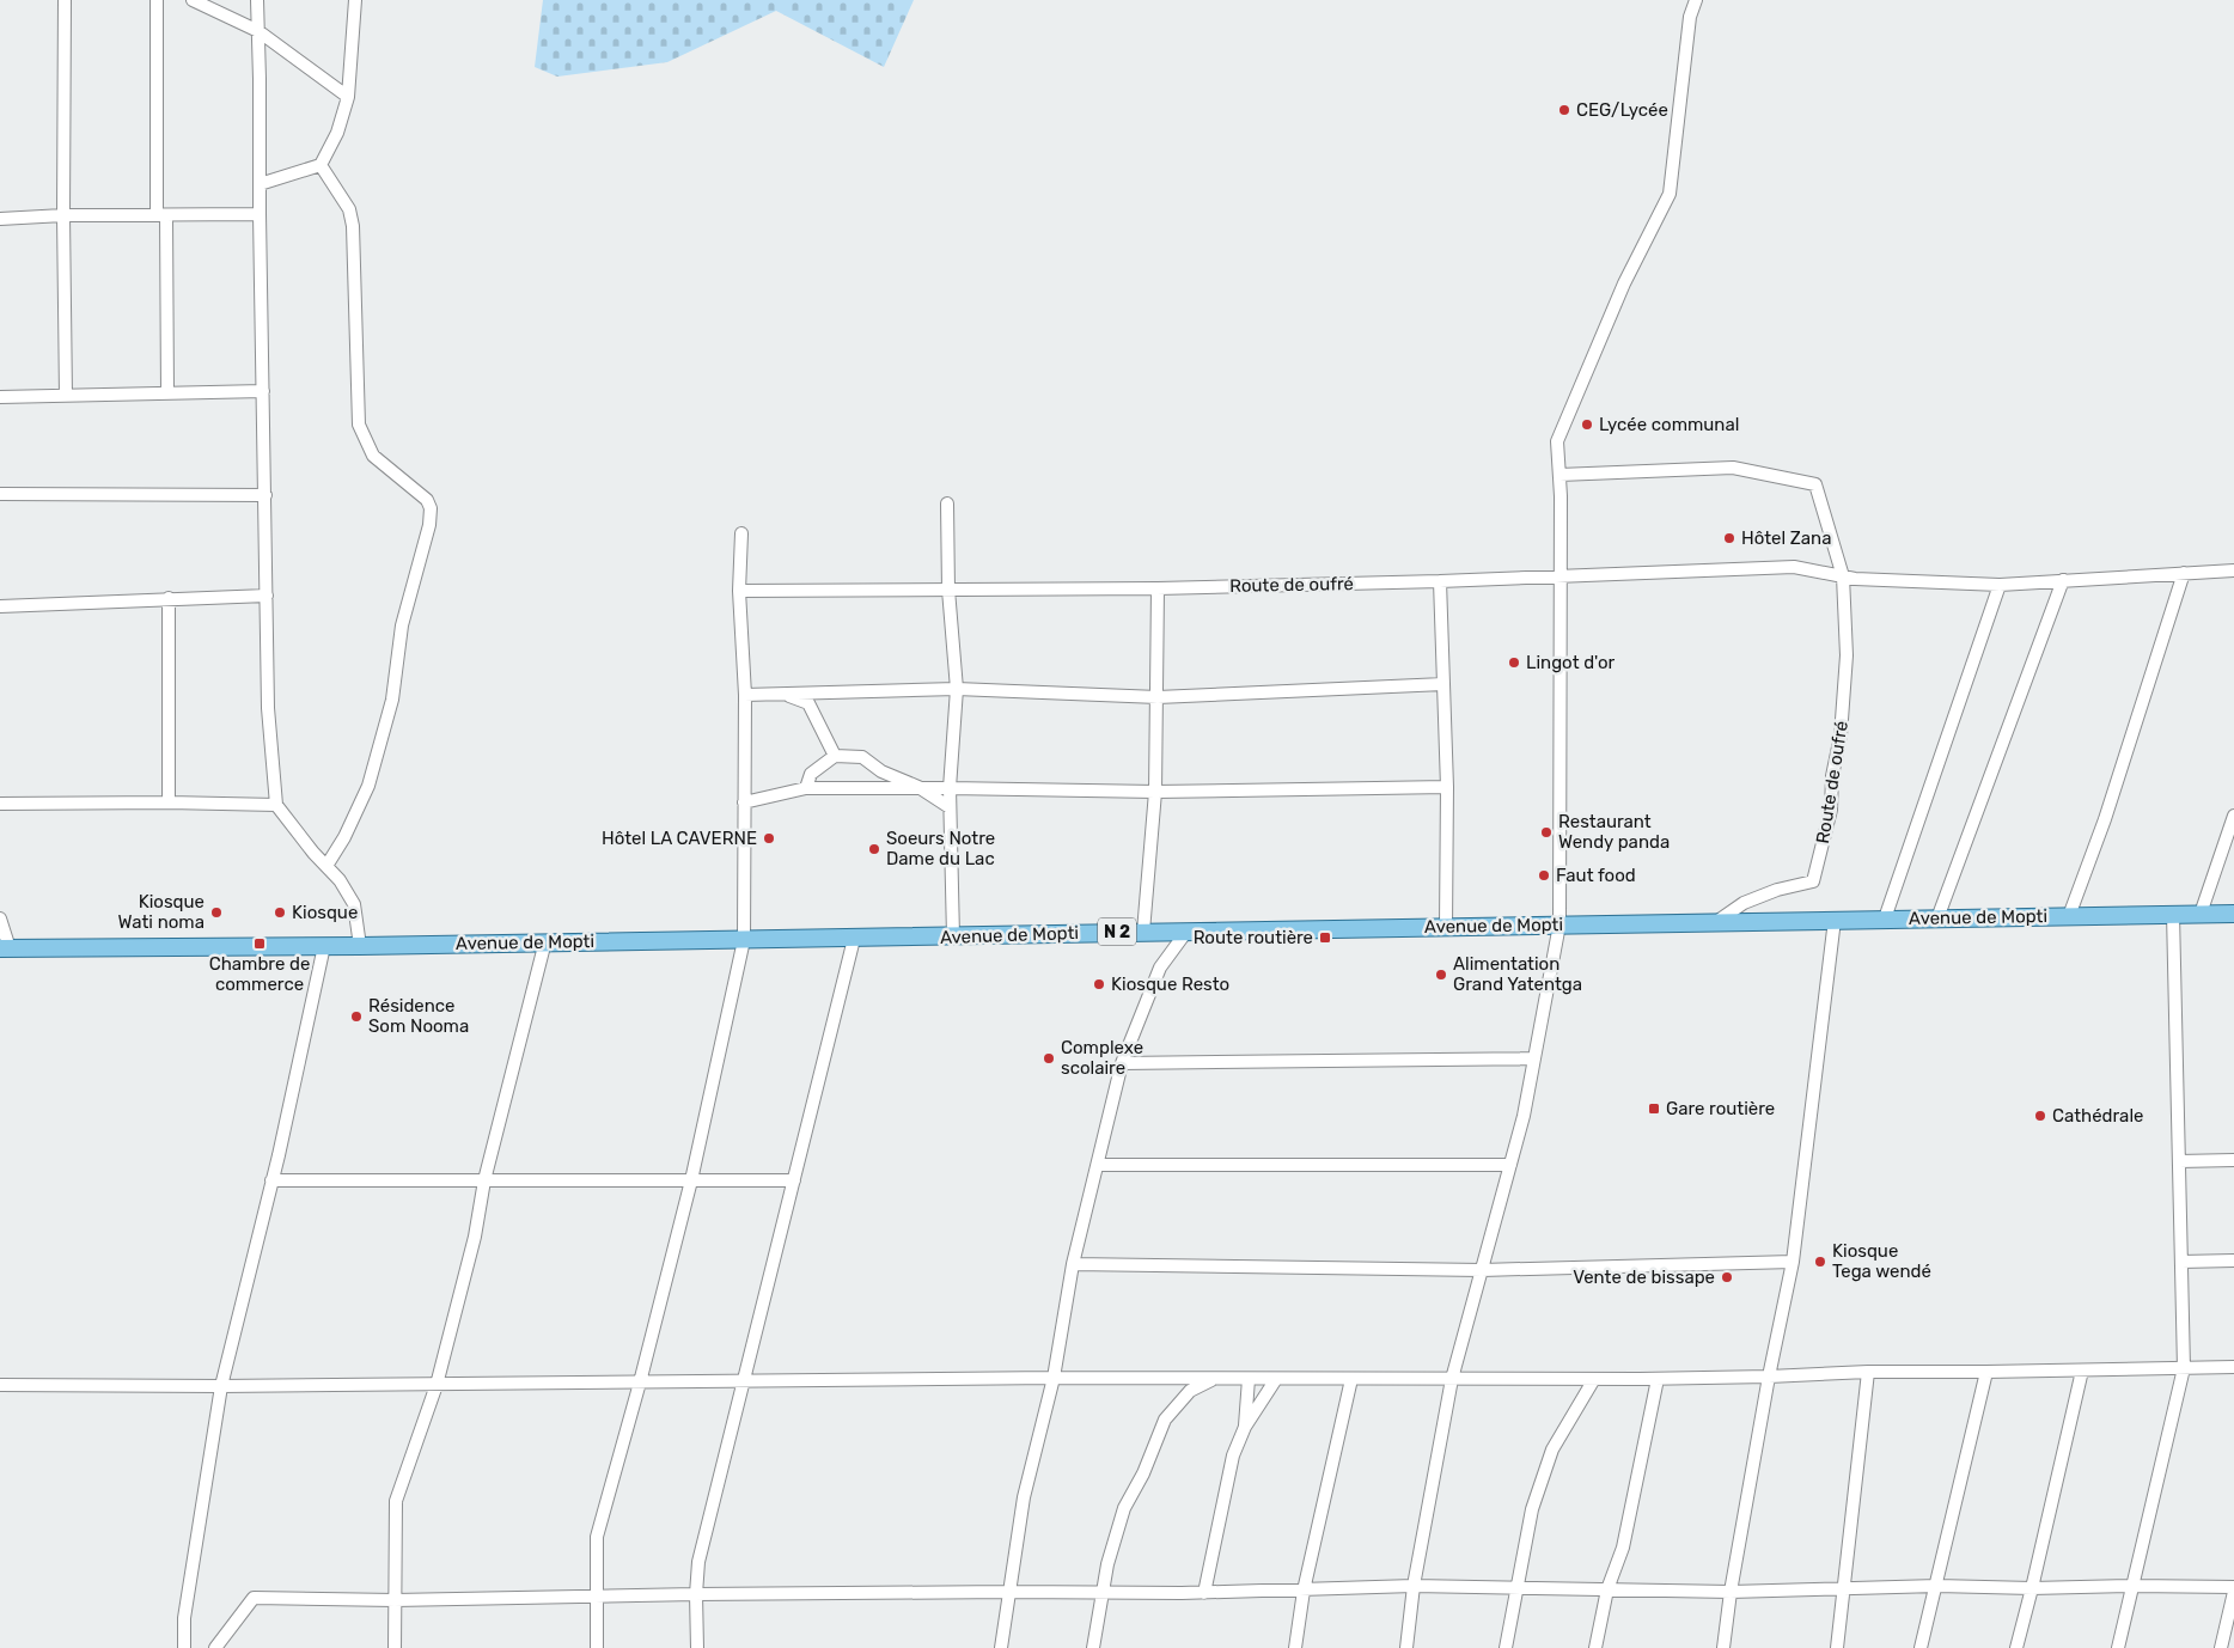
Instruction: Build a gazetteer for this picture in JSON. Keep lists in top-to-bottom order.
{
  "streets": {
    "main road": ["Avenue de Mopti", "N 2"],
    "street": ["Route de oufré"]
  },
  "crossings": [
    ["Route de oufré", "Avenue de Mopti"]
  ],
  "places": {
    "other": [
      "CEG/Lycée",
      "Lycée communal",
      "Hôtel Zana",
      "Lingot d'or",
      "Restaurant Wendy panda",
      "Hôtel LA CAVERNE",
      "Soeurs Notre Dame du Lac",
      "Faut food",
      "Kiosque Wati noma",
      "Kiosque",
      "Alimentation Grand Yatentga",
      "Kiosque Resto",
      "Résidence Som Nooma",
      "Complexe scolaire",
      "Cathédrale",
      "Kiosque Tega wendé",
      "Vente de bissape"
    ],
    "transit": ["Route routière", "Chambre de commerce", "Gare routière"]
  }
}
